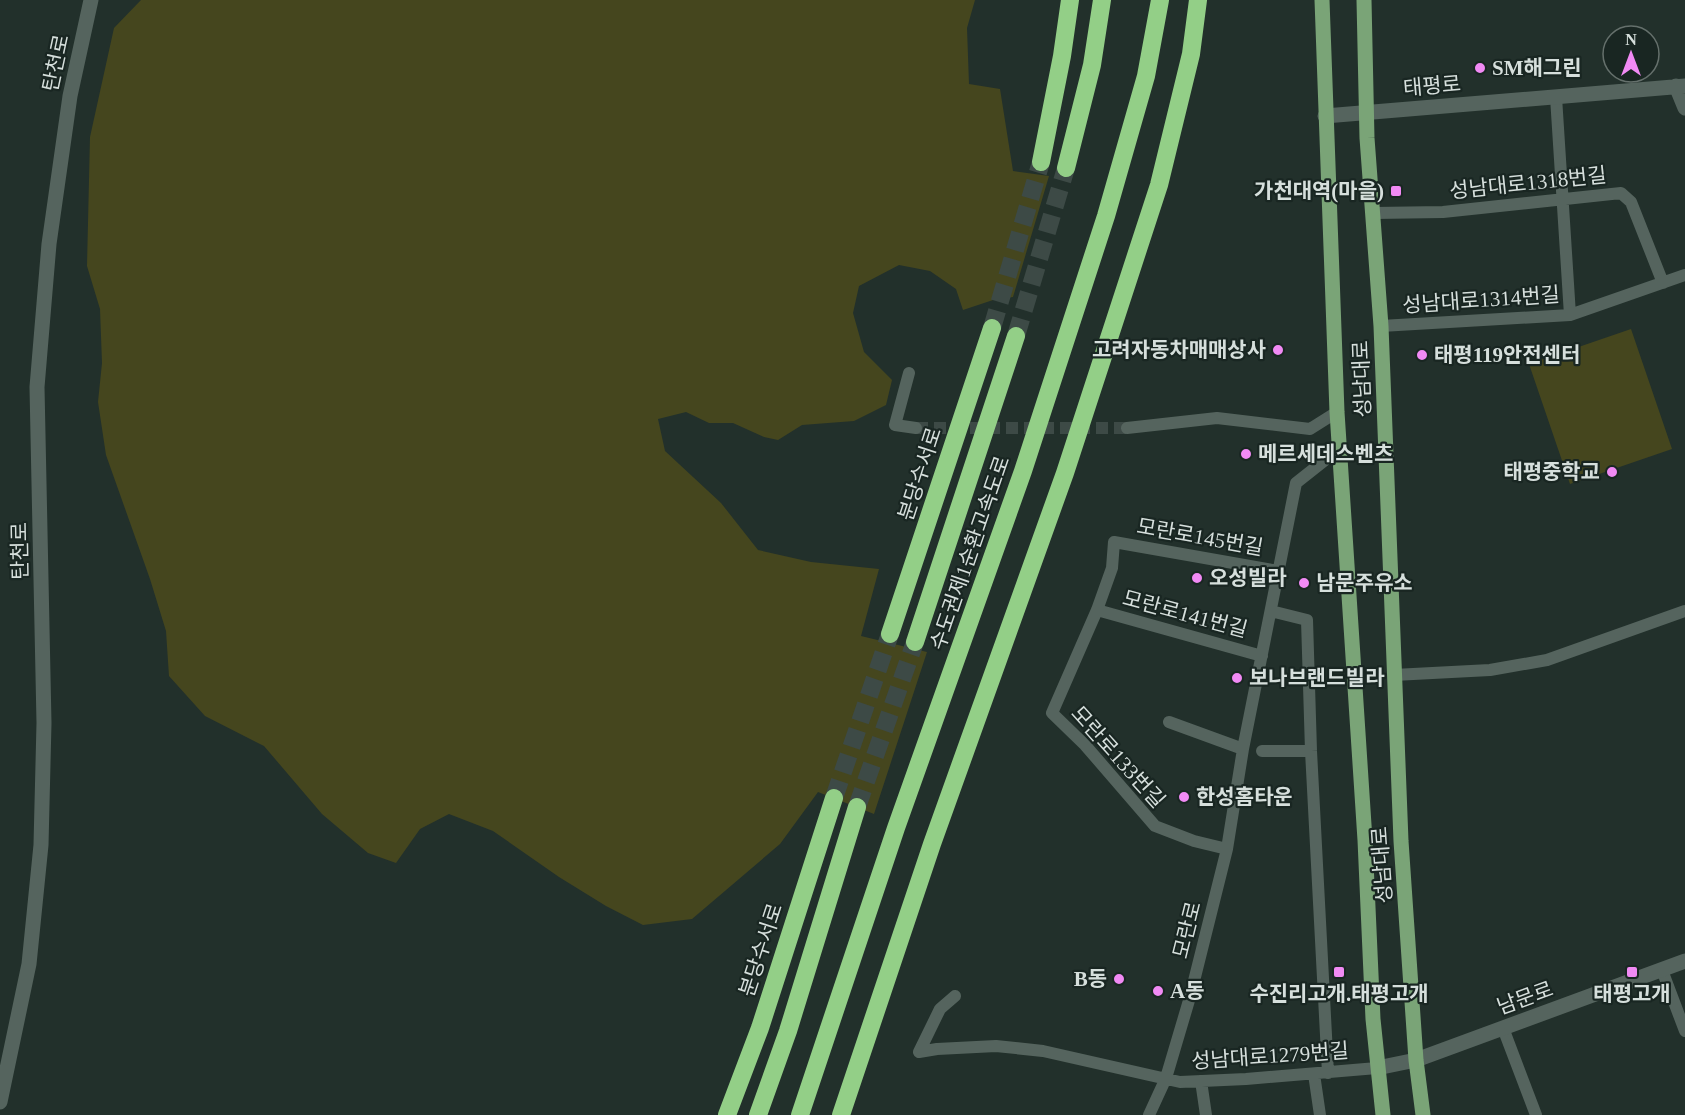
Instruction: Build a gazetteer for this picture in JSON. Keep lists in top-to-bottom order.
{
  "streets": {
    "highway": ["분당수서로", "수도권제1순환고속도로"],
    "main road": [
      "탄천로",
      "태평로",
      "성남대로",
      "남문로"
    ],
    "street": [
      "성남대로1318번길",
      "성남대로1314번길",
      "모란로145번길",
      "모란로141번길",
      "모란로133번길",
      "모란로",
      "성남대로1279번길"
    ]
  },
  "crossings": [
    ["태평로", "성남대로"],
    ["성남대로1318번길", "성남대로1314번길"],
    ["성남대로1318번길", "성남대로"],
    ["성남대로1314번길", "성남대로"],
    ["성남대로", "모란로"],
    ["성남대로", "남문로"],
    ["성남대로", "성남대로1279번길"],
    ["모란로145번길", "모란로133번길"],
    ["모란로145번길", "모란로"],
    ["모란로141번길", "모란로133번길"],
    ["모란로141번길", "모란로"],
    ["모란로133번길", "모란로"],
    ["모란로", "성남대로1279번길"],
    ["남문로", "성남대로1279번길"]
  ],
  "places": {
    "other": [
      "SM해그린",
      "고려자동차매매상사",
      "태평119안전센터",
      "메르세데스벤츠",
      "태평중학교",
      "오성빌라",
      "남문주유소",
      "보나브랜드빌라",
      "한성홈타운",
      "B동",
      "A동"
    ],
    "transit": ["가천대역(마을)", "수진리고개.태평고개", "태평고개"]
  },
  "north": "top"
}
